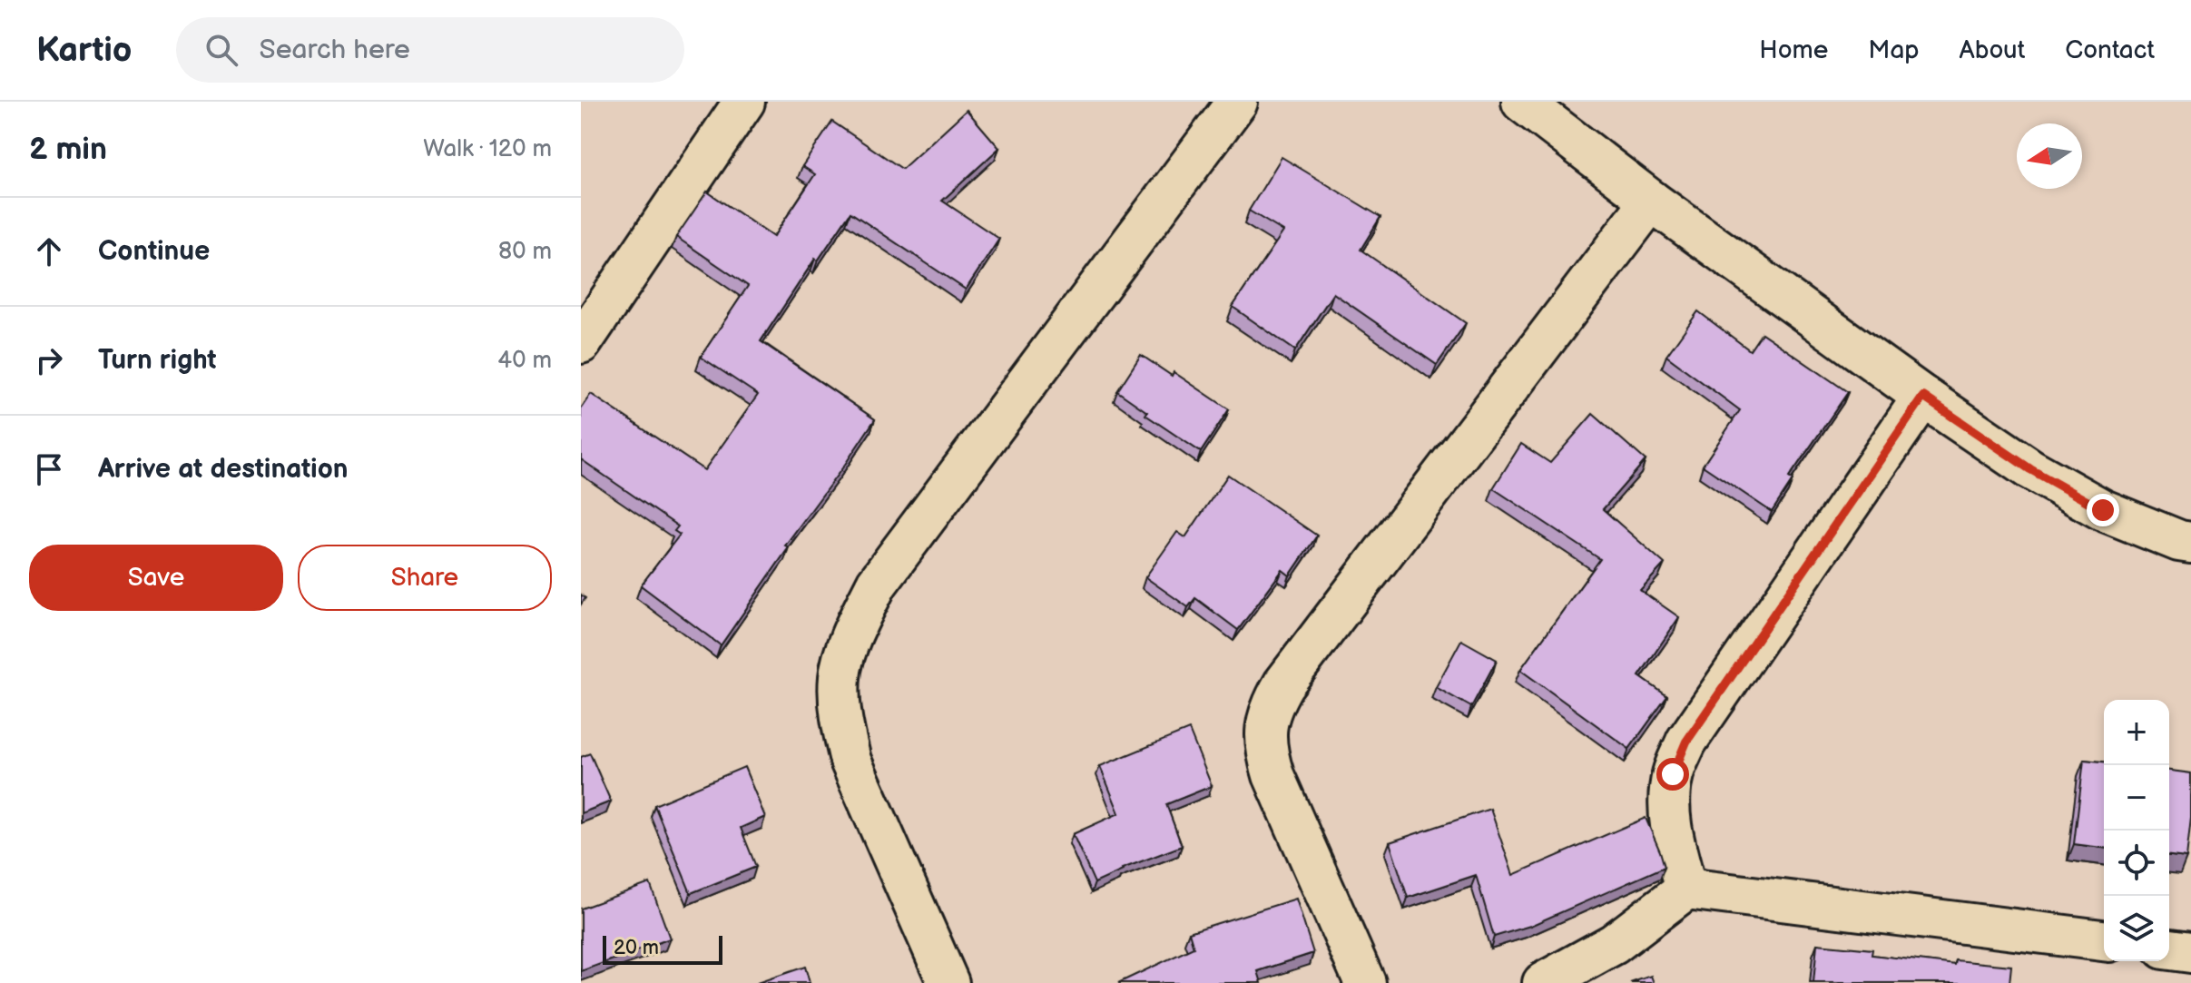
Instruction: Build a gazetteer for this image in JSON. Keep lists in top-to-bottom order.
{
  "scale_bar": "20 m",
  "north": "left",
  "page": {
    "header": "Kartio",
    "search": "Search here",
    "nav": [
      "Home",
      "Map",
      "About",
      "Contact"
    ],
    "heading": ["2 min", "Walk · 120 m"],
    "list": [
      ["Continue", "80 m"],
      ["Turn right", "40 m"],
      "Arrive at destination"
    ],
    "buttons": ["Save", "Share"],
    "map_buttons": ["+", "−"],
    "scale": "20 m"
  }
}
